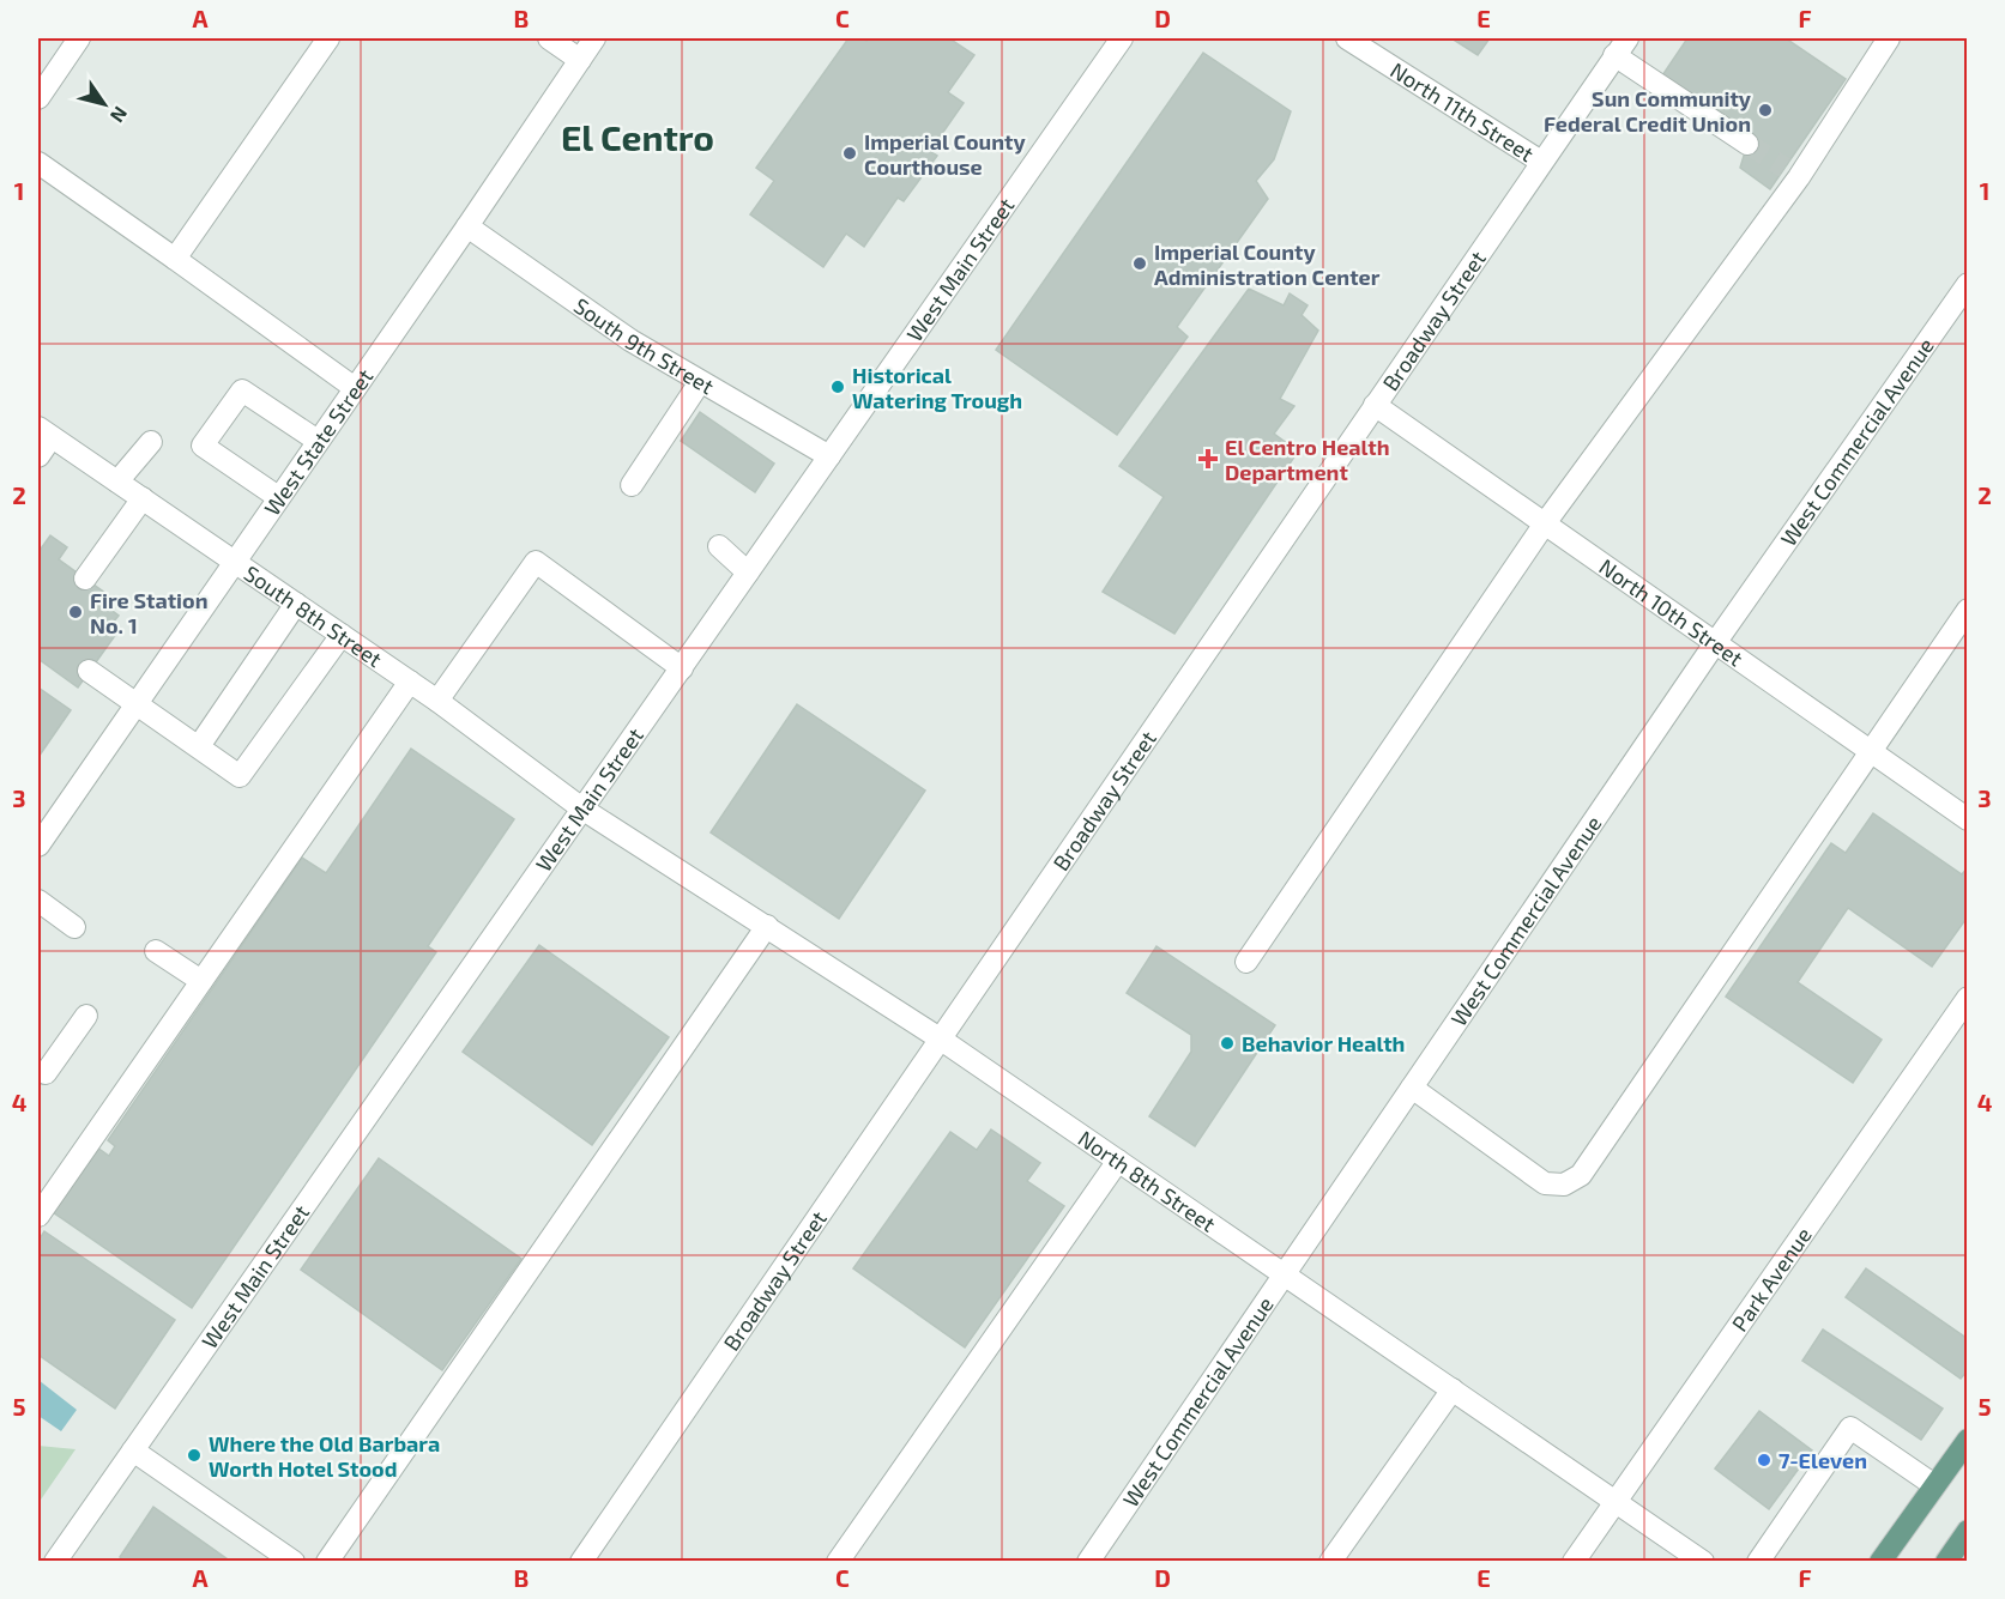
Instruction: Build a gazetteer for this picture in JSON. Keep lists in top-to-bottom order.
{
  "streets": {
    "street": [
      "North 11th Street",
      "West Main Street",
      "Broadway Street",
      "South 9th Street",
      "West State Street",
      "West Commercial Avenue",
      "North 10th Street",
      "South 8th Street",
      "North 8th Street",
      "Park Avenue"
    ]
  },
  "crossings": [
    ["North 11th Street", "Broadway Street"],
    ["West Main Street", "South 9th Street"],
    ["West Main Street", "South 8th Street"],
    ["West Main Street", "North 8th Street"],
    ["Broadway Street", "North 10th Street"],
    ["Broadway Street", "North 8th Street"],
    ["South 9th Street", "West State Street"],
    ["West State Street", "South 8th Street"],
    ["West Commercial Avenue", "North 10th Street"],
    ["West Commercial Avenue", "North 8th Street"],
    ["South 8th Street", "North 8th Street"],
    ["North 8th Street", "Park Avenue"]
  ],
  "districts": ["El Centro"],
  "places": {
    "other": [
      "Sun Community Federal Credit Union",
      "Imperial County Courthouse",
      "Imperial County Administration Center",
      "Historical Watering Trough",
      "Fire Station No. 1",
      "Behavior Health",
      "Where the Old Barbara Worth Hotel Stood",
      "7-Eleven"
    ],
    "health": ["El Centro Health Department"]
  },
  "north": "bottom right",
  "grid": {
    "columns": [
      "A",
      "B",
      "C",
      "D",
      "E",
      "F"
    ],
    "rows": [
      "1",
      "2",
      "3",
      "4",
      "5"
    ]
  }
}
